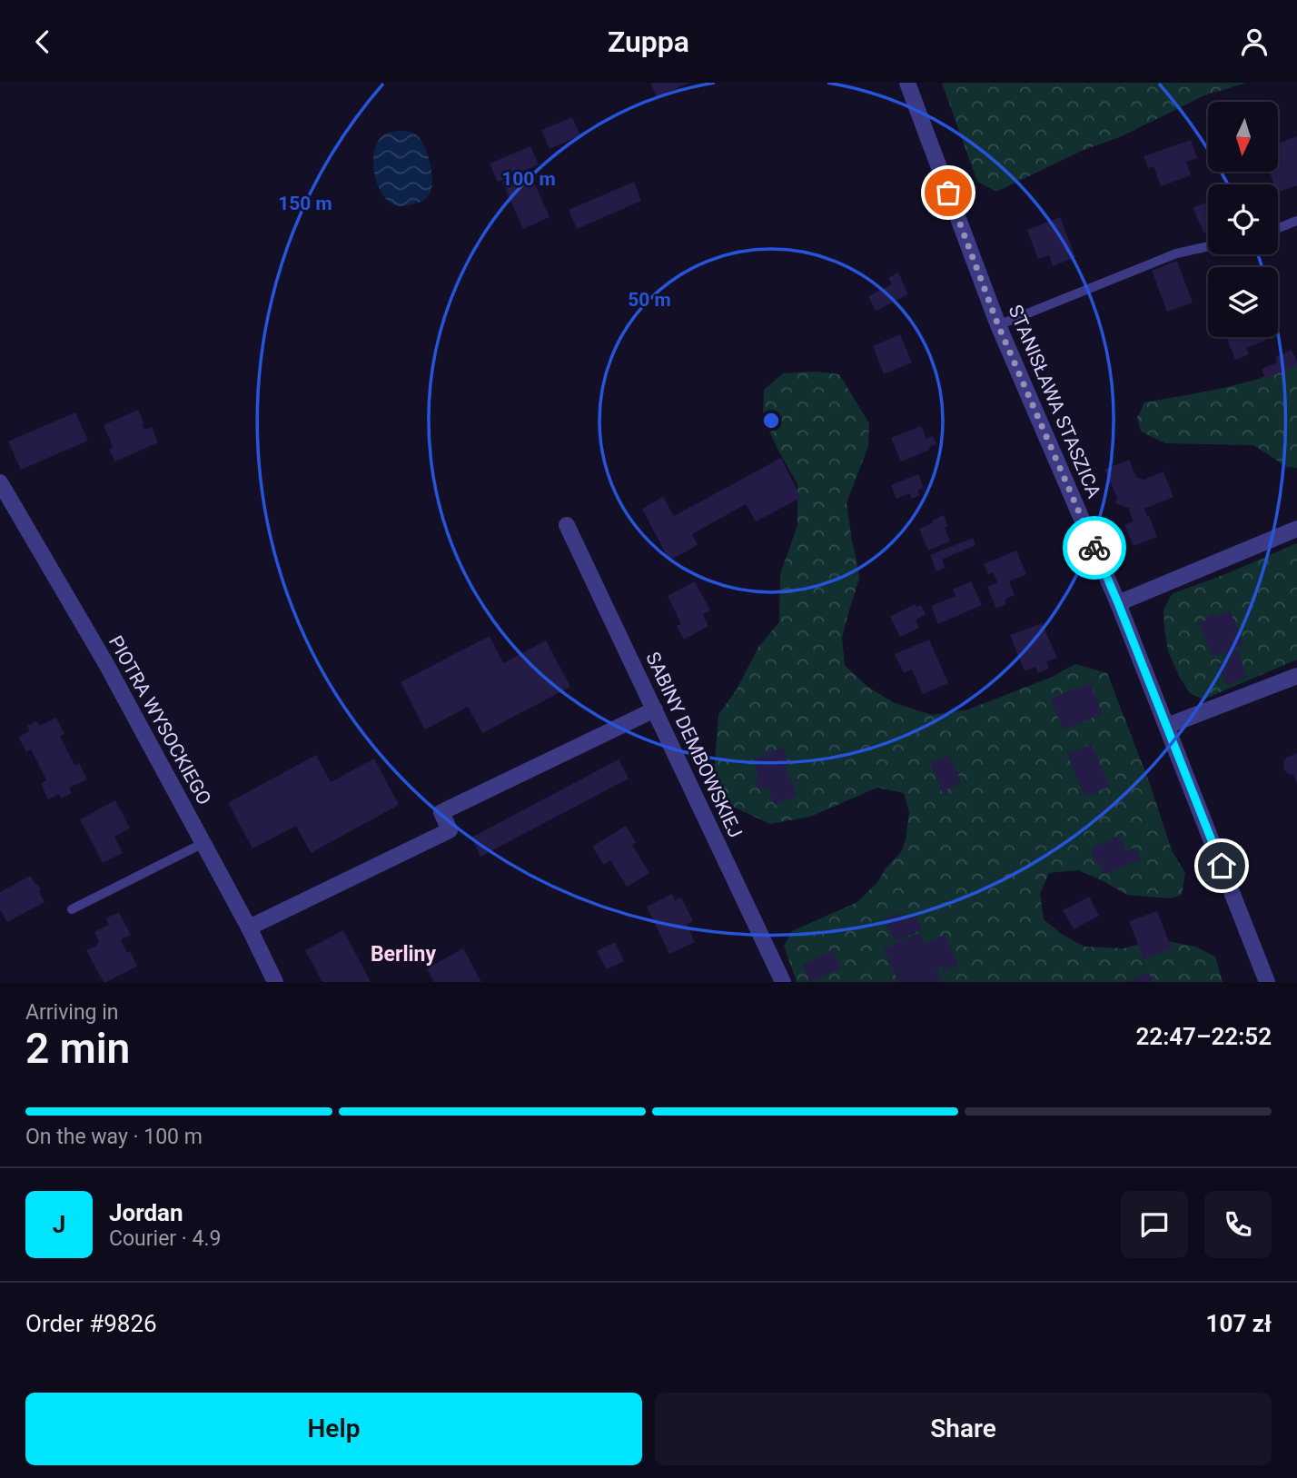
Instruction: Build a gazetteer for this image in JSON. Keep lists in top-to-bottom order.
{
  "streets": {
    "street": ["STANISŁAWA STASZICA", "PIOTRA WYSOCKIEGO", "SABINY DEMBOWSKIEJ"]
  },
  "districts": ["Berliny"],
  "north": "bottom",
  "page": {
    "header": "Zuppa",
    "heading": ["2 min", "Arriving in", "22:47–22:52"],
    "panel": [
      "Jordan",
      "Courier · 4.9",
      "Order #9826",
      "107 zł"
    ],
    "bar": "On the way · 100 m",
    "round": "J",
    "buttons": ["Help", "Share"]
  },
  "rings": ["100 m", "150 m", "50 m"]
}
